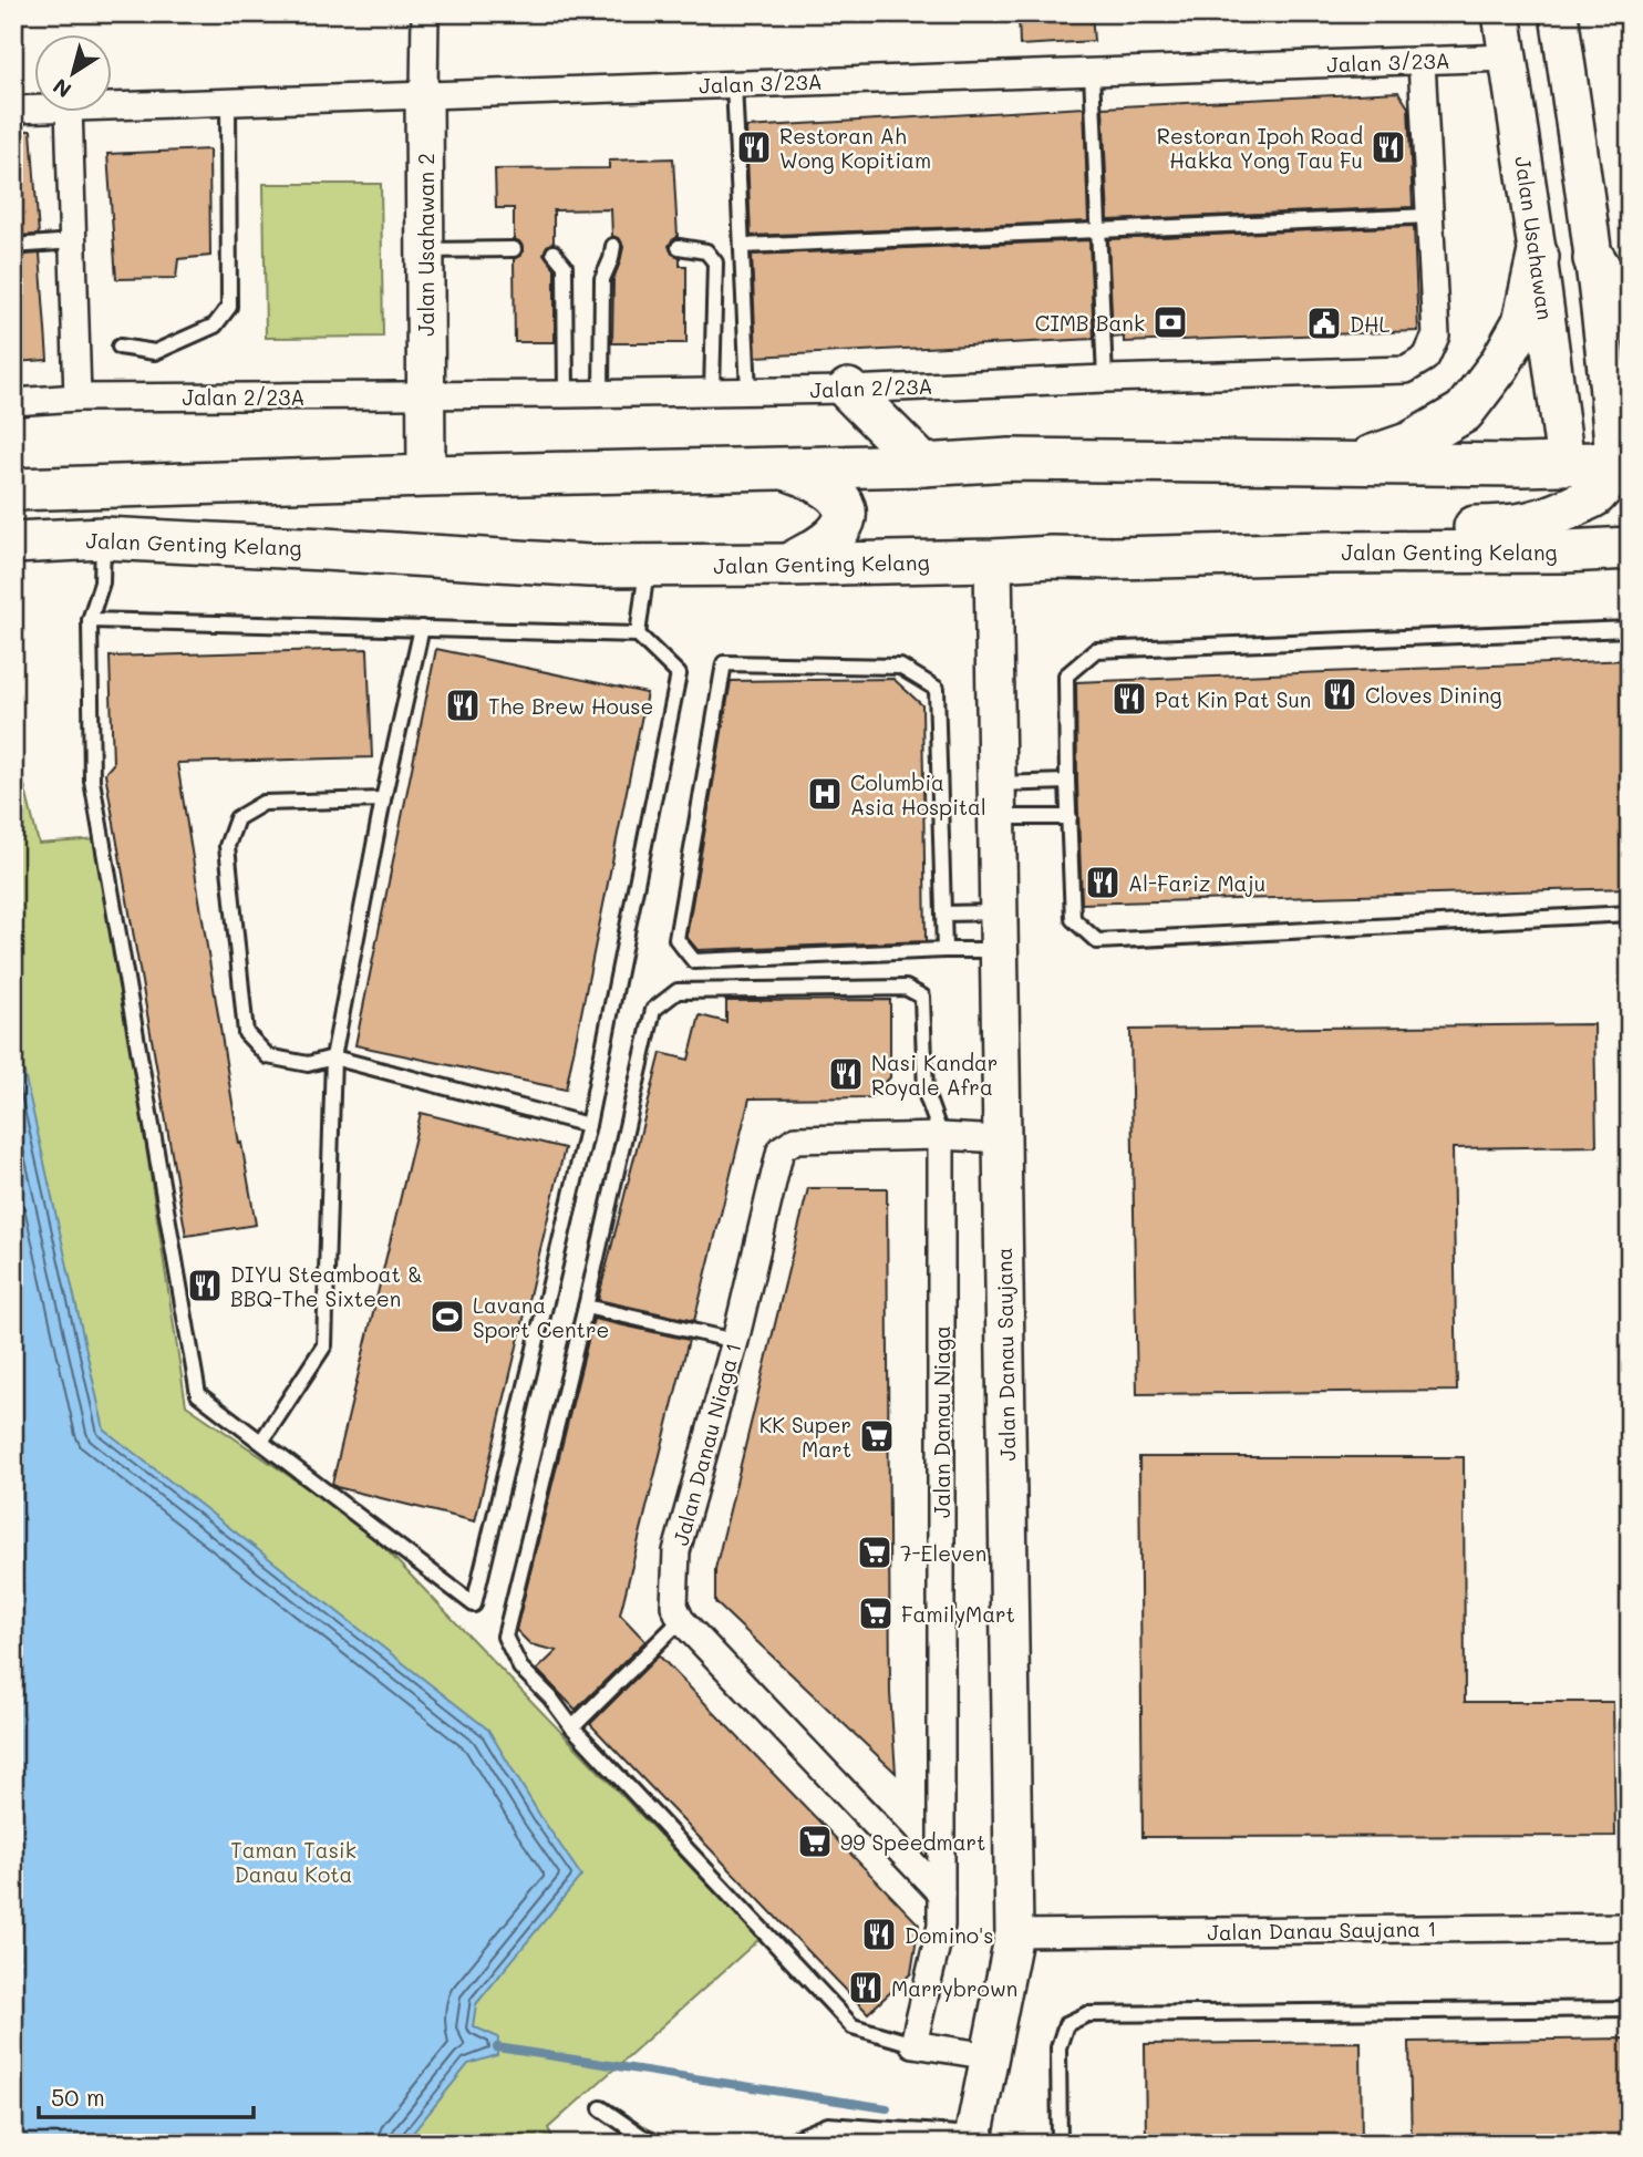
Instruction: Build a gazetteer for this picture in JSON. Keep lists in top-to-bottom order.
{
  "streets": {
    "main road": ["Jalan Genting Kelang"],
    "street": [
      "Jalan 3/23A",
      "Jalan Usahawan",
      "Jalan Usahawan 2",
      "Jalan 2/23A",
      "Jalan Danau Saujana",
      "Jalan Danau Niaga",
      "Jalan Danau Niaga 1",
      "Jalan Danau Saujana 1"
    ]
  },
  "crossings": [
    ["Jalan 3/23A", "Jalan Usahawan"],
    ["Jalan 3/23A", "Jalan Usahawan 2"],
    ["Jalan 3/23A", "Jalan 2/23A"],
    ["Jalan Usahawan 2", "Jalan 2/23A"],
    ["Jalan Genting Kelang", "Jalan Danau Saujana"],
    ["Jalan Danau Saujana", "Jalan Danau Niaga 1"],
    ["Jalan Danau Saujana", "Jalan Danau Saujana 1"],
    ["Jalan Danau Niaga", "Jalan Danau Niaga 1"]
  ],
  "parks": ["Taman Tasik Danau Kota"],
  "places": {
    "restaurant": [
      "Restoran Ah Wong Kopitiam",
      "Restoran Ipoh Road Hakka Yong Tau Fu",
      "Cloves Dining",
      "Pat Kin Pat Sun",
      "The Brew House",
      "Al-Fariz Maju",
      "Nasi Kandar Royale Afra",
      "DIYU Steamboat & BBQ-The Sixteen",
      "Domino's",
      "Marrybrown"
    ],
    "bank": ["CIMB Bank"],
    "public building": ["DHL"],
    "hospital": ["Columbia Asia Hospital"],
    "sports": ["Lavana Sport Centre"],
    "supermarket": [
      "KK Super Mart",
      "7-Eleven",
      "FamilyMart",
      "99 Speedmart"
    ]
  },
  "scale_bar": "50 m",
  "north": "bottom left"
}
